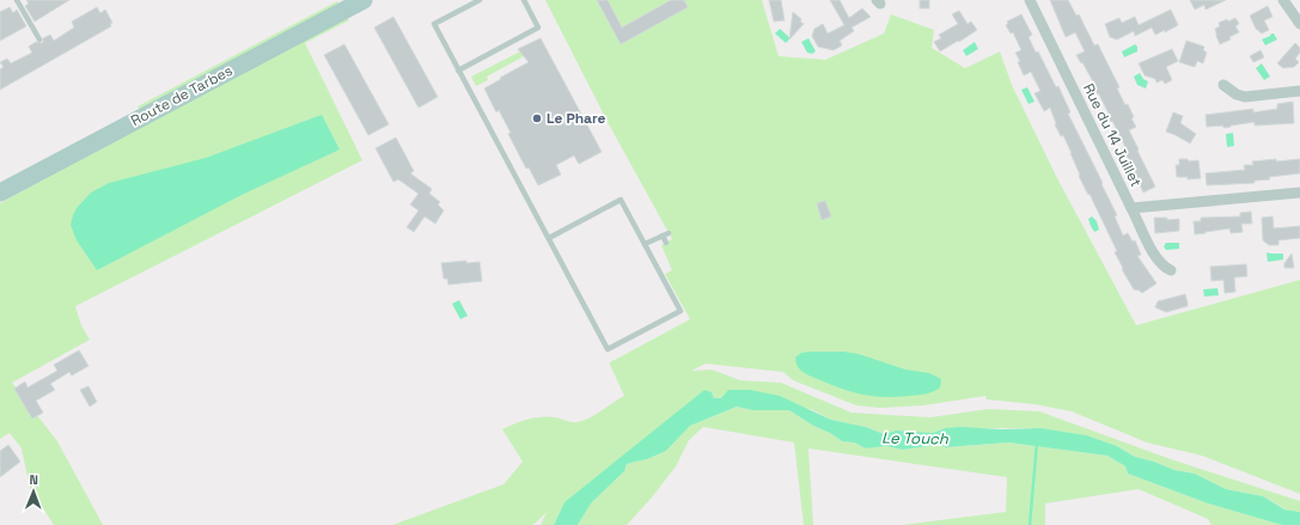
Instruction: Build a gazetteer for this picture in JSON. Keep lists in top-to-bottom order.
{
  "streets": {
    "main road": ["Route de Tarbes"],
    "street": ["Rue du 14 Juillet"]
  },
  "water": ["Le Touch"],
  "places": ["Le Phare"],
  "north": "top"
}
